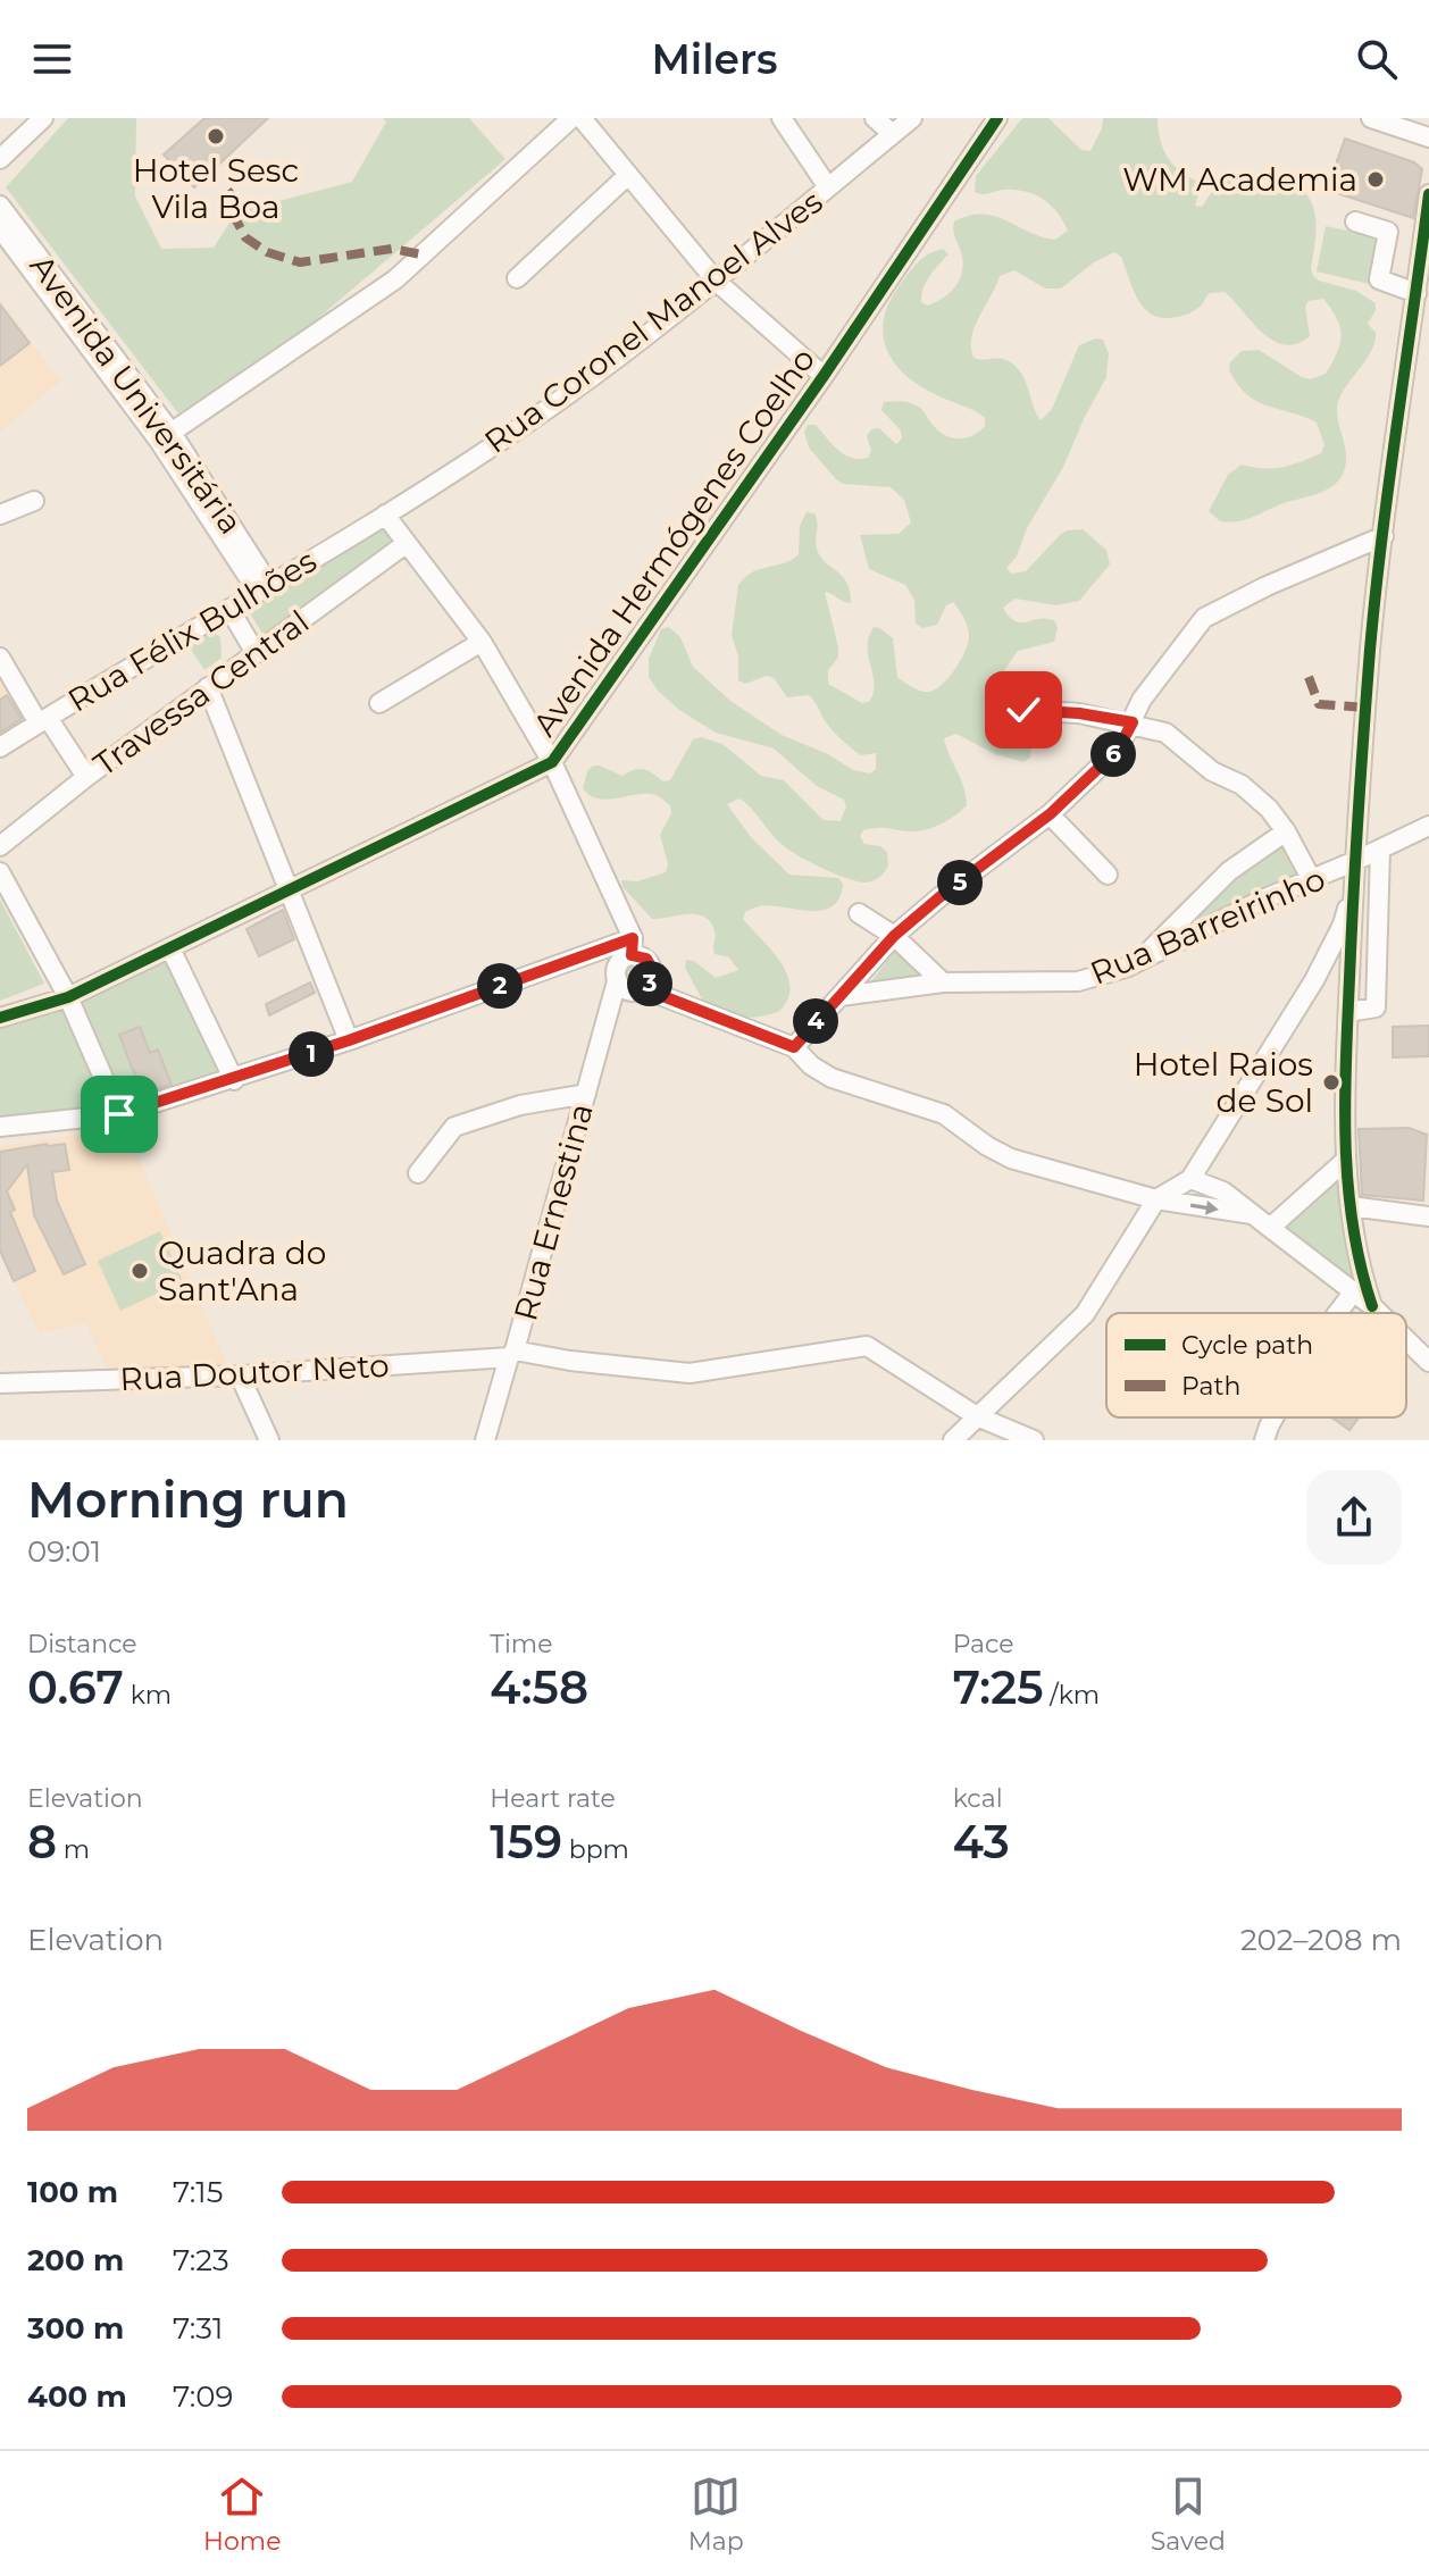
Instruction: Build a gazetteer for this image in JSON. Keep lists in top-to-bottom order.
{
  "streets": {
    "street": [
      "Rua Coronel Manoel Alves",
      "Avenida Universitária",
      "Avenida Hermógenes Coelho",
      "Rua Félix Bulhões",
      "Travessa Central",
      "Rua Barreirinho",
      "Rua Ernestina",
      "Rua Doutor Neto"
    ]
  },
  "crossings": [
    ["Rua Coronel Manoel Alves", "Rua Félix Bulhões"],
    ["Avenida Universitária", "Rua Félix Bulhões"],
    ["Rua Ernestina", "Rua Doutor Neto"]
  ],
  "places": [
    "Hotel Sesc Vila Boa",
    "WM Academia",
    "Hotel Raios de Sol",
    "Quadra do Sant'Ana"
  ],
  "legend": ["Cycle path", "Path"],
  "page": {
    "header": "Milers",
    "pins": [
      "6",
      "5",
      "3",
      "2",
      "4",
      "1"
    ],
    "heading": ["Morning run", "09:01"],
    "stats": [
      ["Distance", "0.67 km"],
      ["Time", "4:58"],
      ["Pace", "7:25 /km"],
      ["Elevation", "8 m"],
      ["Heart rate", "159 bpm"],
      ["kcal", "43"]
    ],
    "chart": ["Elevation", "202–208 m"],
    "list": [
      {
        "name": "100 m",
        "note": "7:15"
      },
      {
        "name": "200 m",
        "note": "7:23"
      },
      {
        "name": "300 m",
        "note": "7:31"
      },
      {
        "name": "400 m",
        "note": "7:09"
      }
    ],
    "tabs": ["Home", "Map", "Saved"]
  }
}
